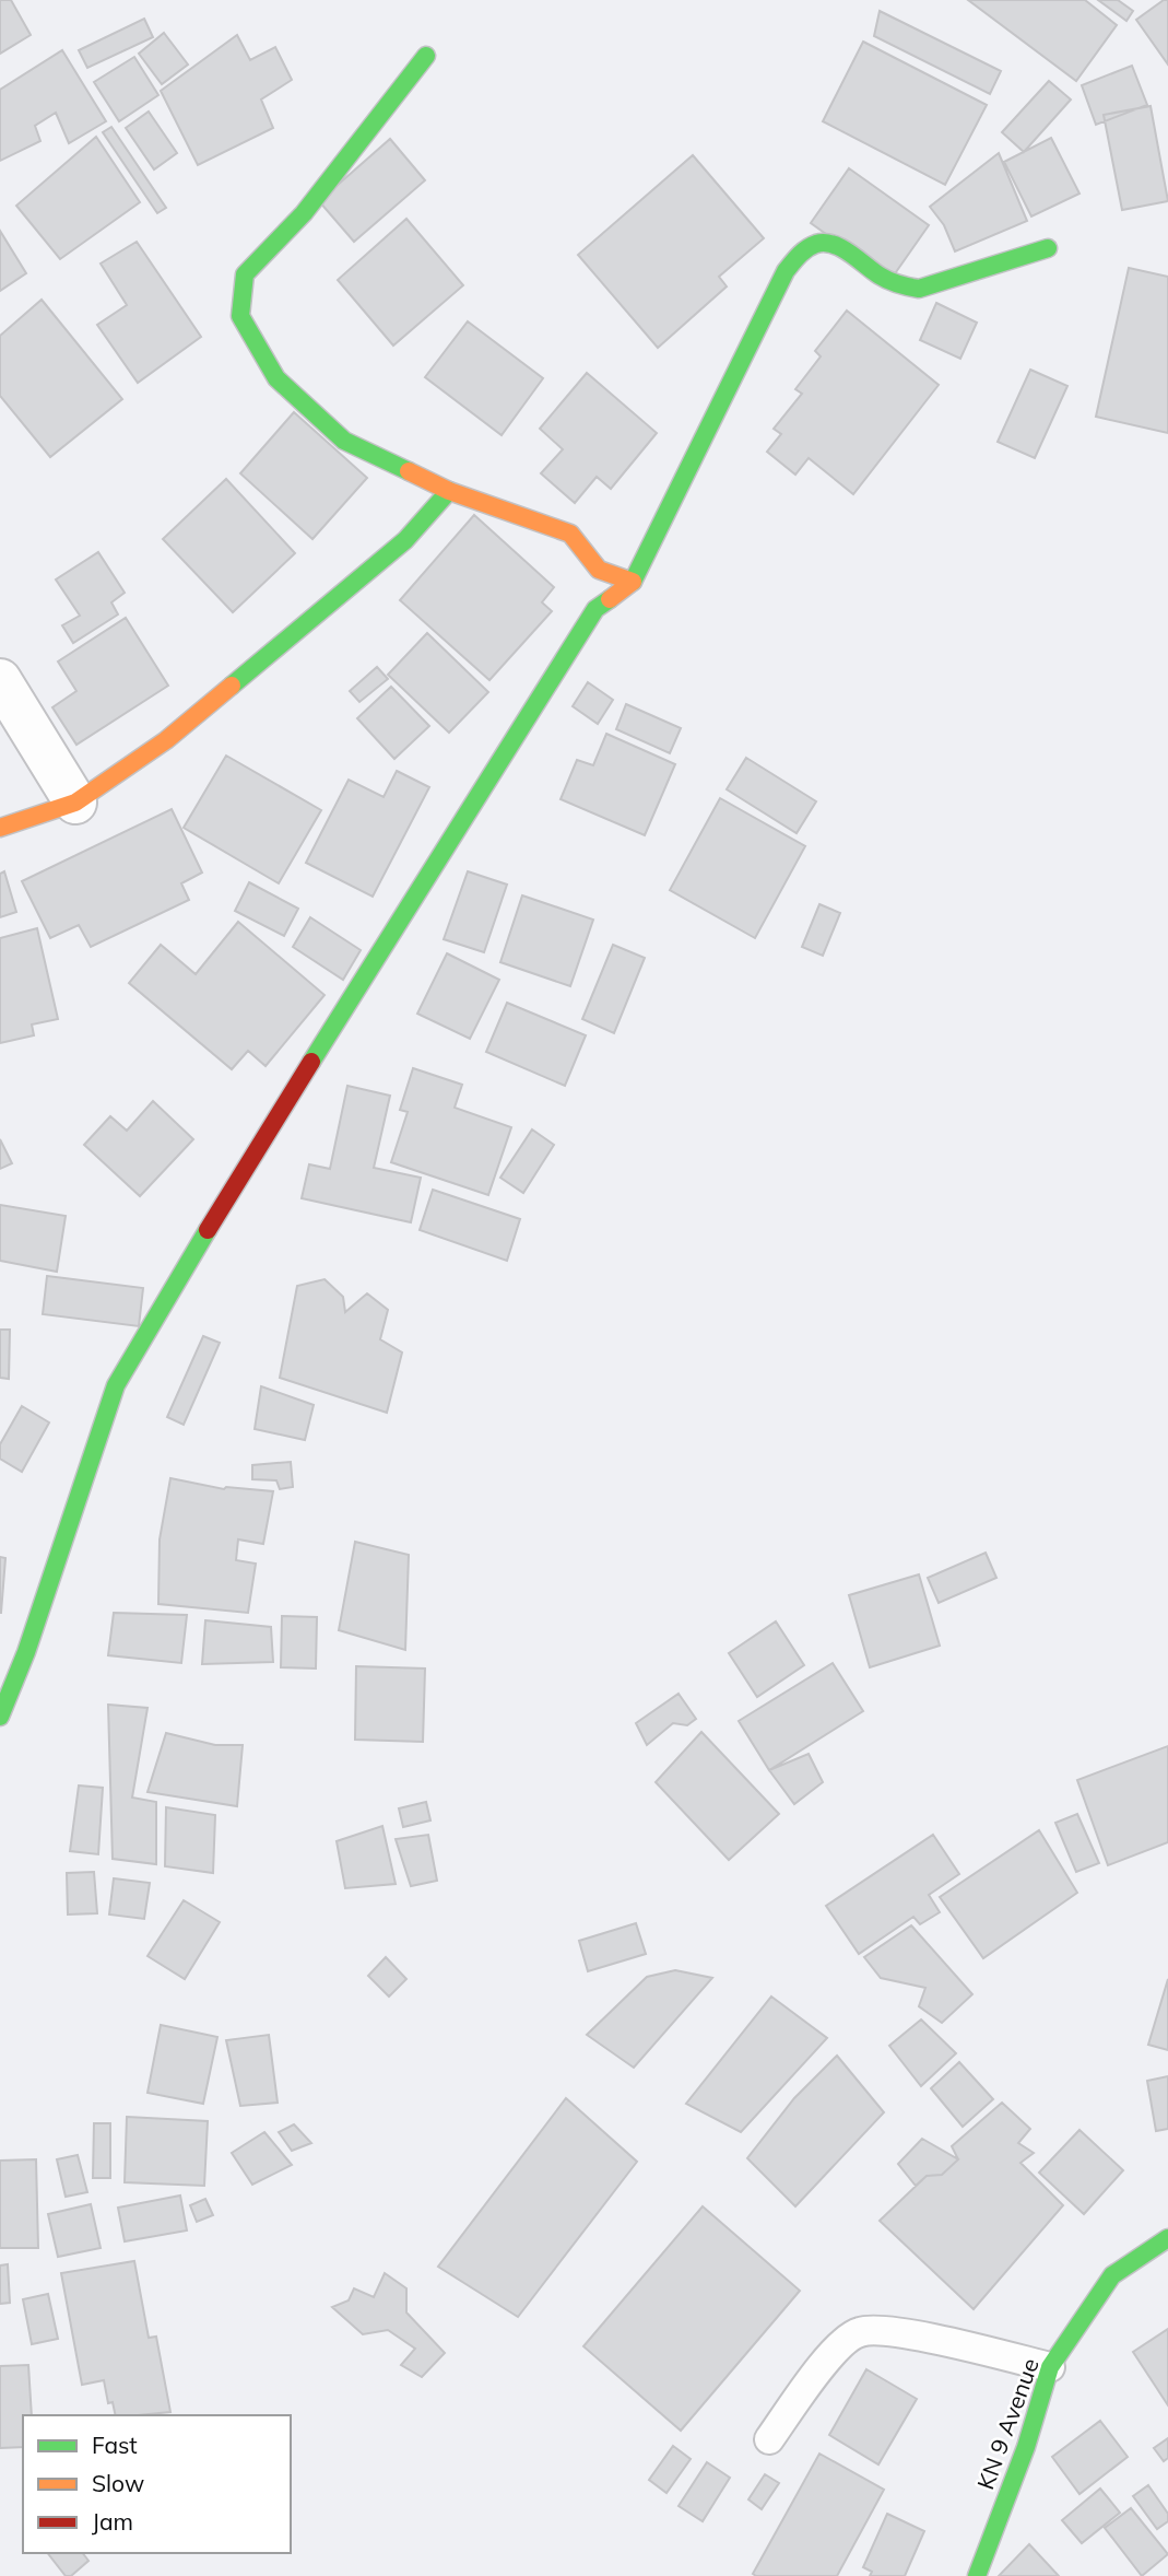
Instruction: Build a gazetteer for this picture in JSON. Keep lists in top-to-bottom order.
{
  "streets": {
    "street": ["KN 9 Avenue"]
  },
  "legend": ["Fast", "Slow", "Jam"]
}
